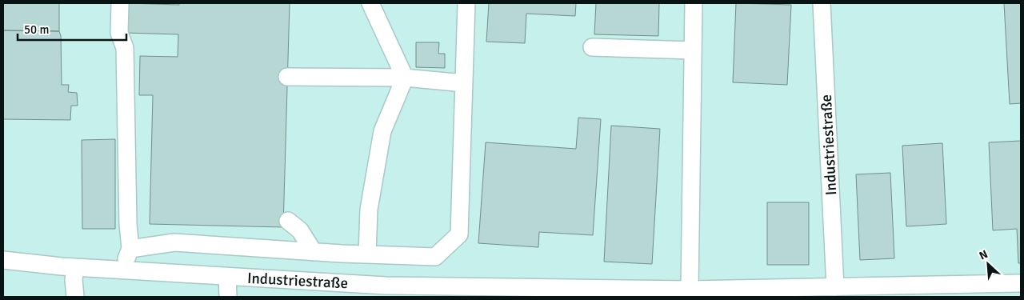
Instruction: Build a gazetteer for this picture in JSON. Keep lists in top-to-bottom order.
{
  "streets": {
    "street": ["Industriestraße"]
  },
  "scale_bar": "50 m",
  "north": "top left"
}
